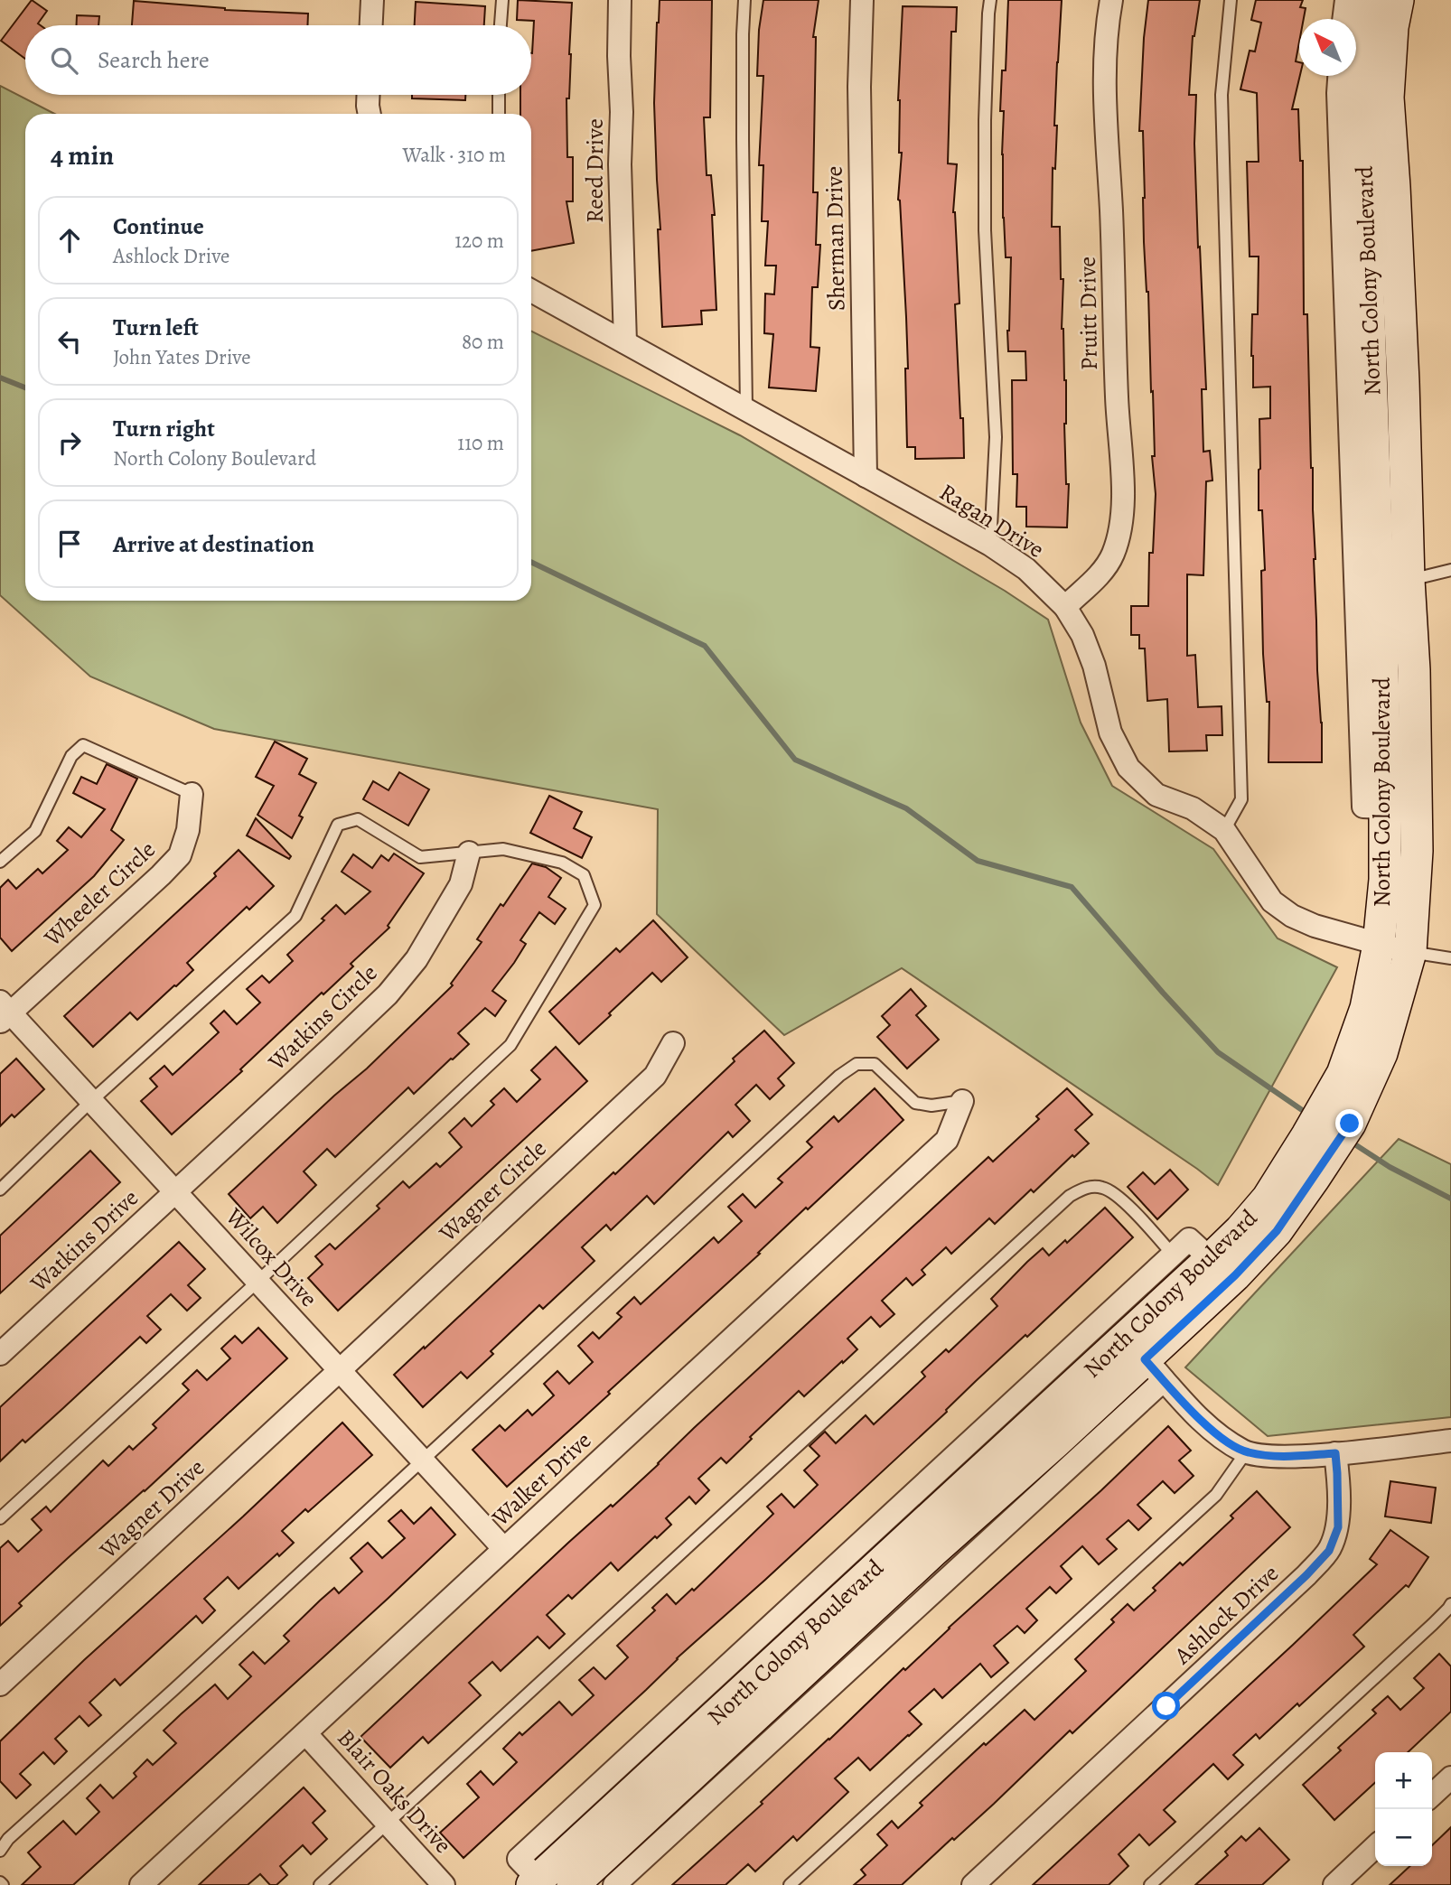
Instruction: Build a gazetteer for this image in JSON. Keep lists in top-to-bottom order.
{
  "streets": {
    "main road": ["North Colony Boulevard"],
    "street": [
      "Reed Drive",
      "Sherman Drive",
      "Pruitt Drive",
      "Ragan Drive",
      "Wheeler Circle",
      "Watkins Circle",
      "Wagner Circle",
      "Watkins Drive",
      "Wilcox Drive",
      "Walker Drive",
      "Wagner Drive",
      "Ashlock Drive",
      "Blair Oaks Drive"
    ]
  },
  "crossings": [
    ["Reed Drive", "Ragan Drive"],
    ["Sherman Drive", "Ragan Drive"],
    ["North Colony Boulevard", "Ragan Drive"],
    ["Pruitt Drive", "Ragan Drive"],
    ["Wheeler Circle", "Wilcox Drive"],
    ["Watkins Circle", "Watkins Drive"],
    ["Watkins Circle", "Wilcox Drive"],
    ["Wagner Circle", "Wilcox Drive"],
    ["Wagner Circle", "Wagner Drive"],
    ["Watkins Drive", "Wilcox Drive"],
    ["Wilcox Drive", "Walker Drive"],
    ["Wilcox Drive", "Wagner Drive"],
    ["Walker Drive", "Blair Oaks Drive"]
  ],
  "north": "top left",
  "page": {
    "search": "Search here",
    "heading": ["4 min", "Walk · 310 m"],
    "list": [
      ["Continue", "Ashlock Drive", "120 m"],
      ["Turn left", "John Yates Drive", "80 m"],
      ["Turn right", "North Colony Boulevard", "110 m"],
      "Arrive at destination"
    ],
    "map_buttons": ["+", "−"]
  }
}
